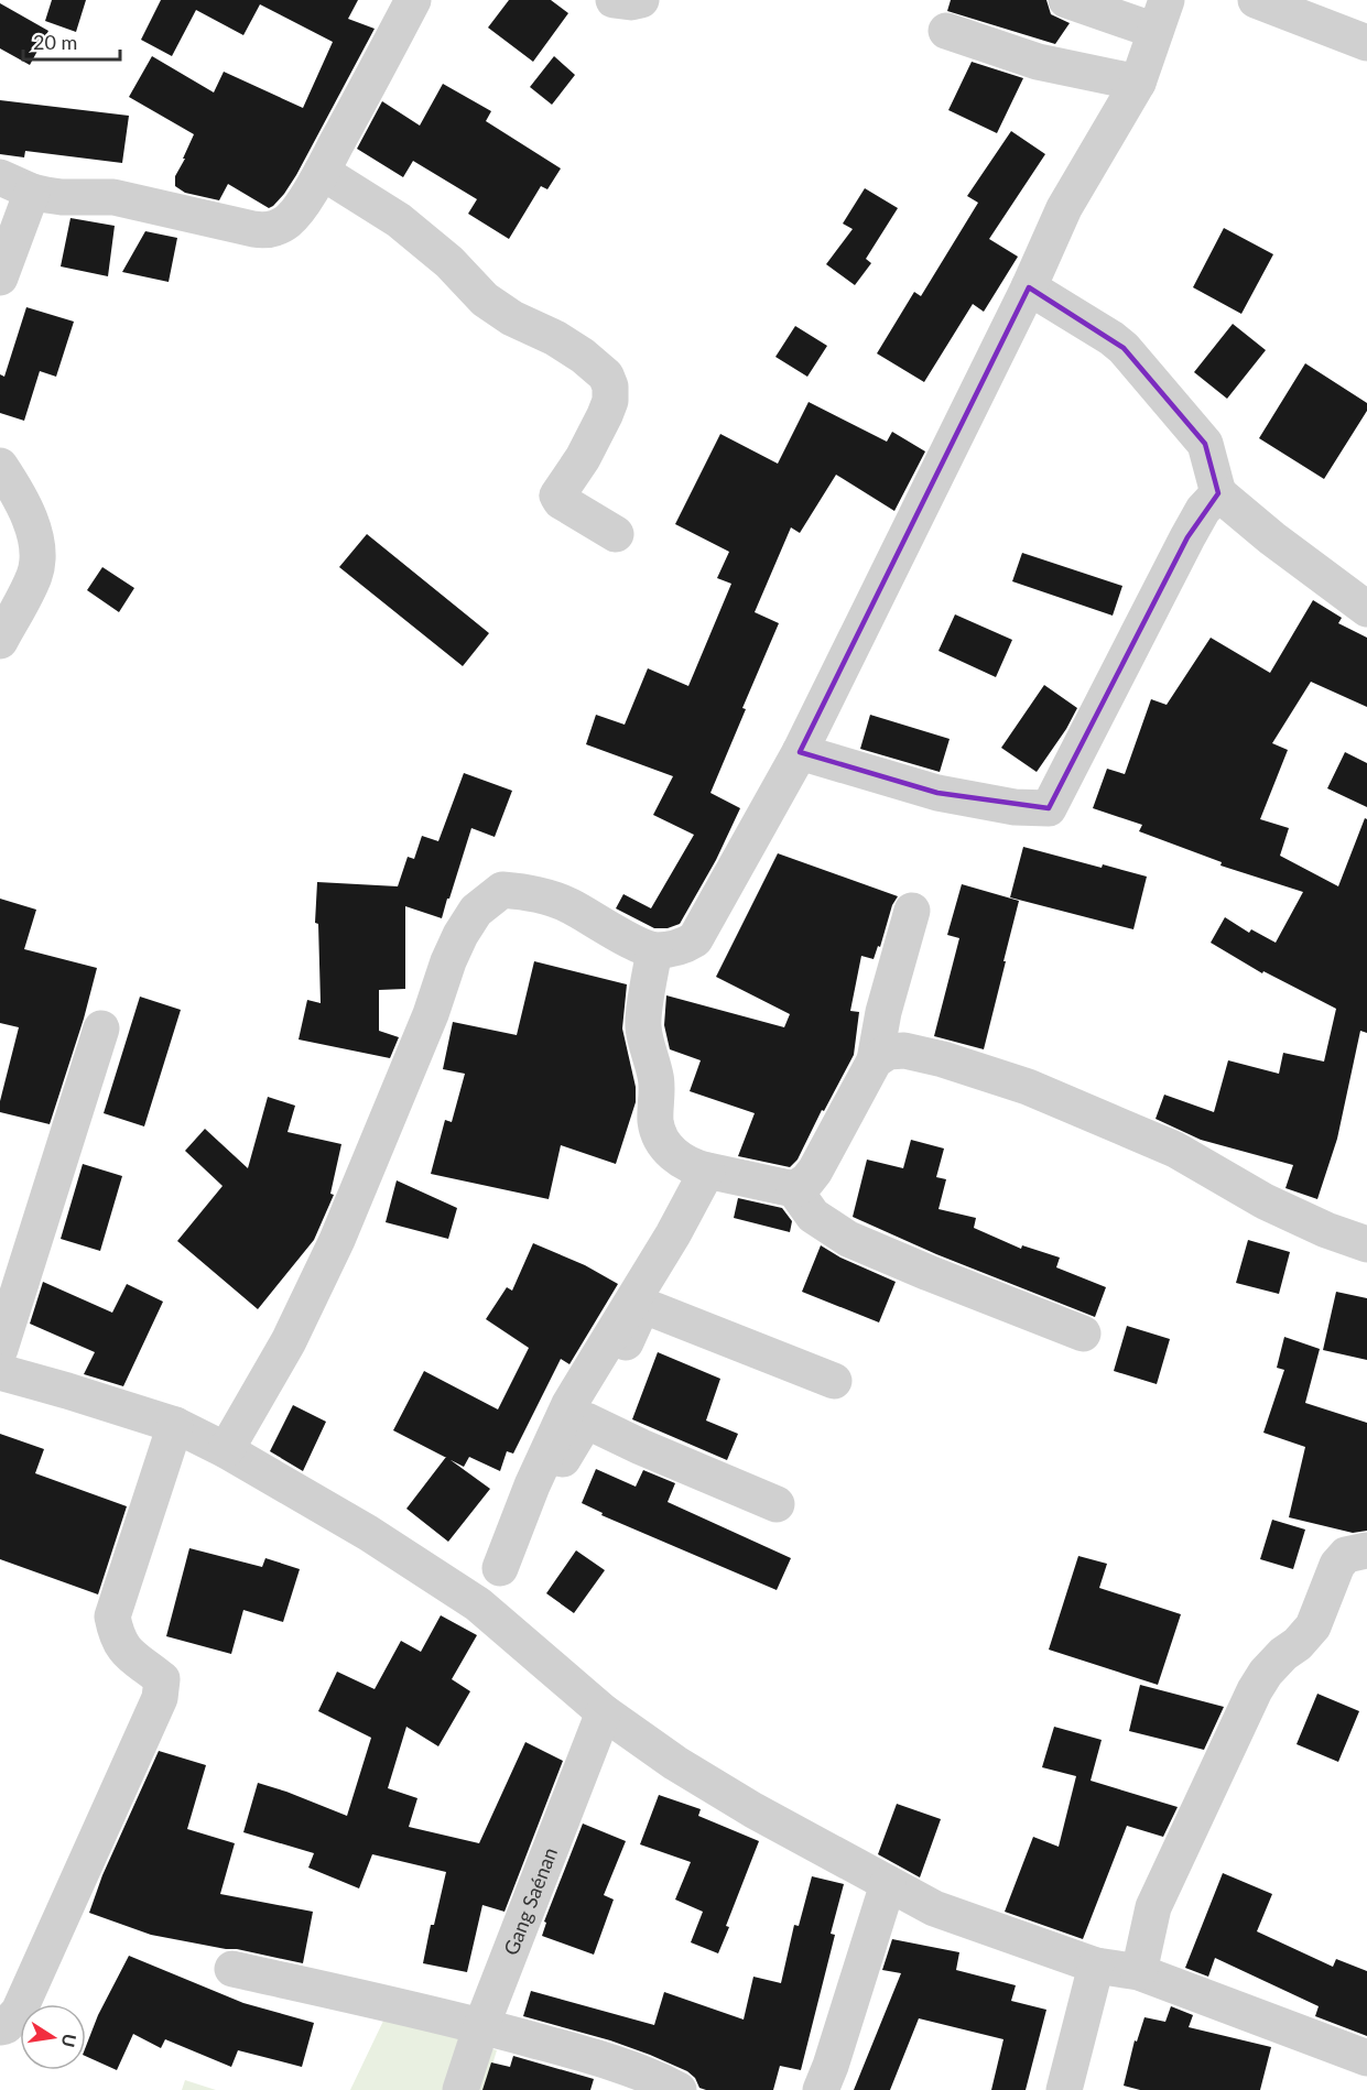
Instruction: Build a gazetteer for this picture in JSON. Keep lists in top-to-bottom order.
{
  "streets": {
    "street": ["Gang Saénan"]
  },
  "scale_bar": "20 m",
  "north": "right"
}
